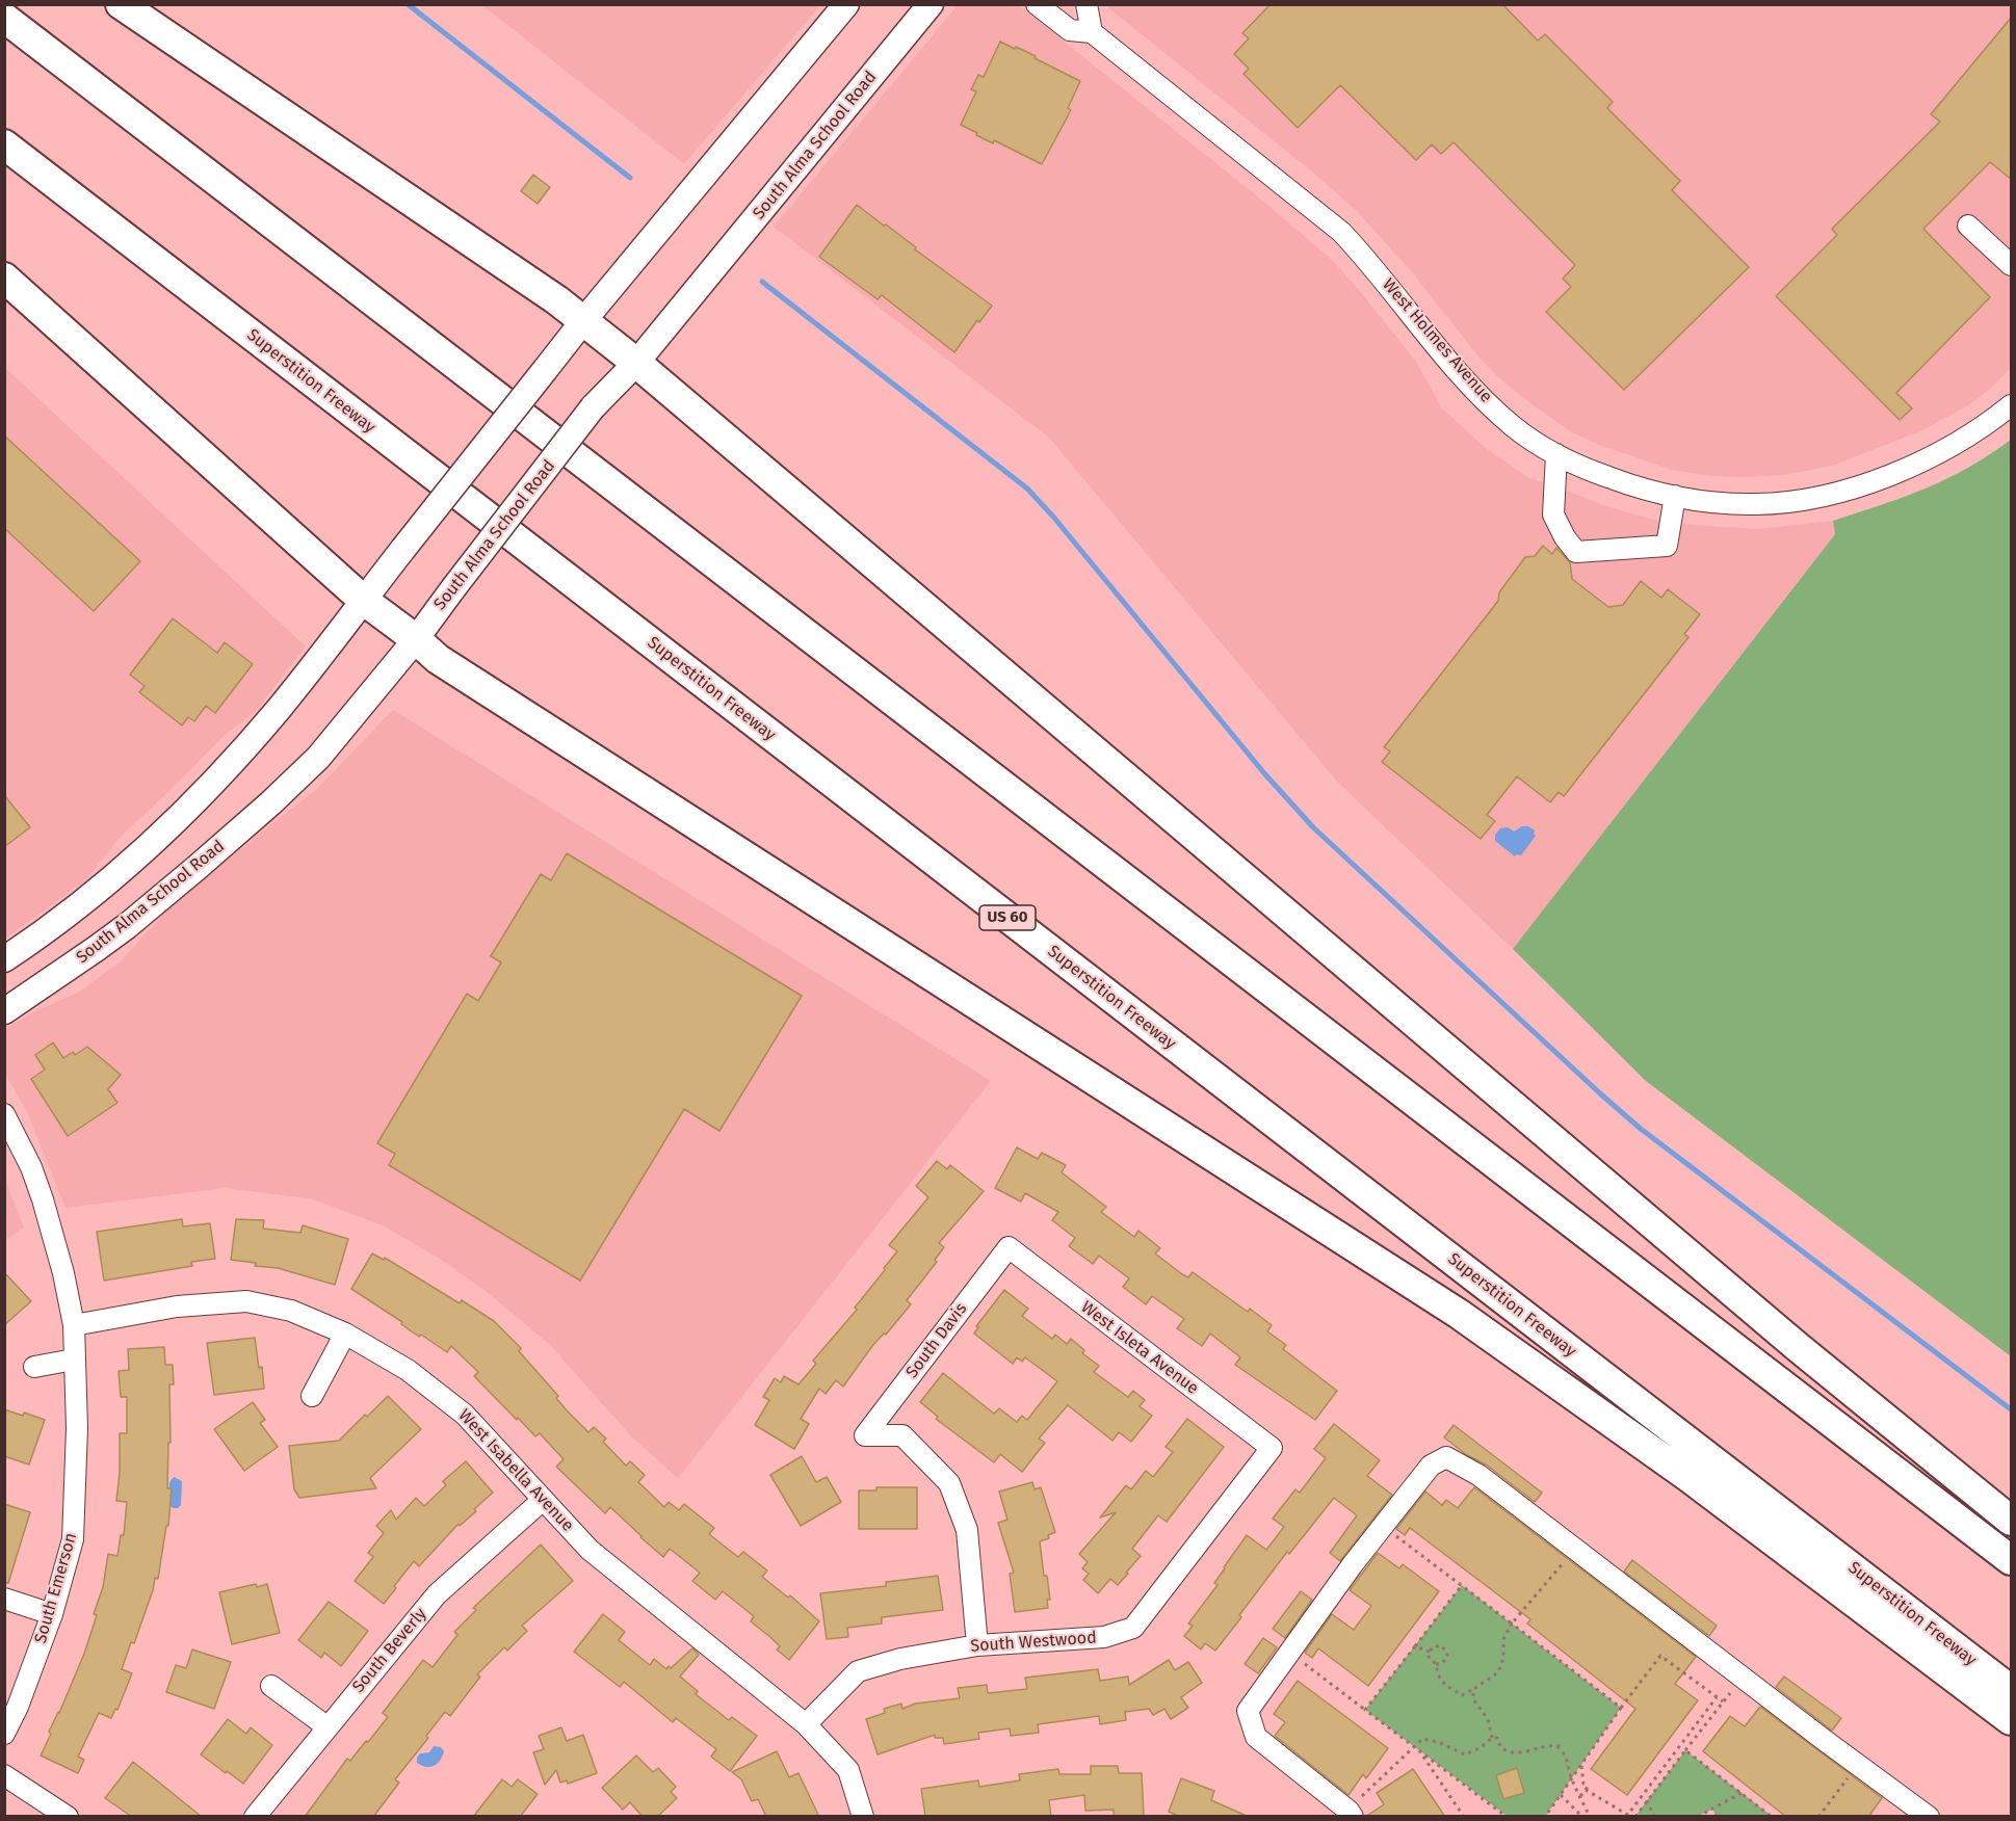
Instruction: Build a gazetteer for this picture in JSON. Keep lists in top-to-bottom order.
{
  "streets": {
    "highway": ["Superstition Freeway", "US 60"],
    "main road": ["South Alma School Road"],
    "street": [
      "West Holmes Avenue",
      "South Davis",
      "West Isleta Avenue",
      "West Isabella Avenue",
      "South Emerson",
      "South Westwood",
      "South Beverly"
    ]
  },
  "crossings": [
    ["South Davis", "West Isleta Avenue"],
    ["South Davis", "South Westwood"],
    ["West Isleta Avenue", "South Westwood"],
    ["West Isabella Avenue", "South Emerson"],
    ["West Isabella Avenue", "South Westwood"],
    ["West Isabella Avenue", "South Beverly"]
  ]
}
